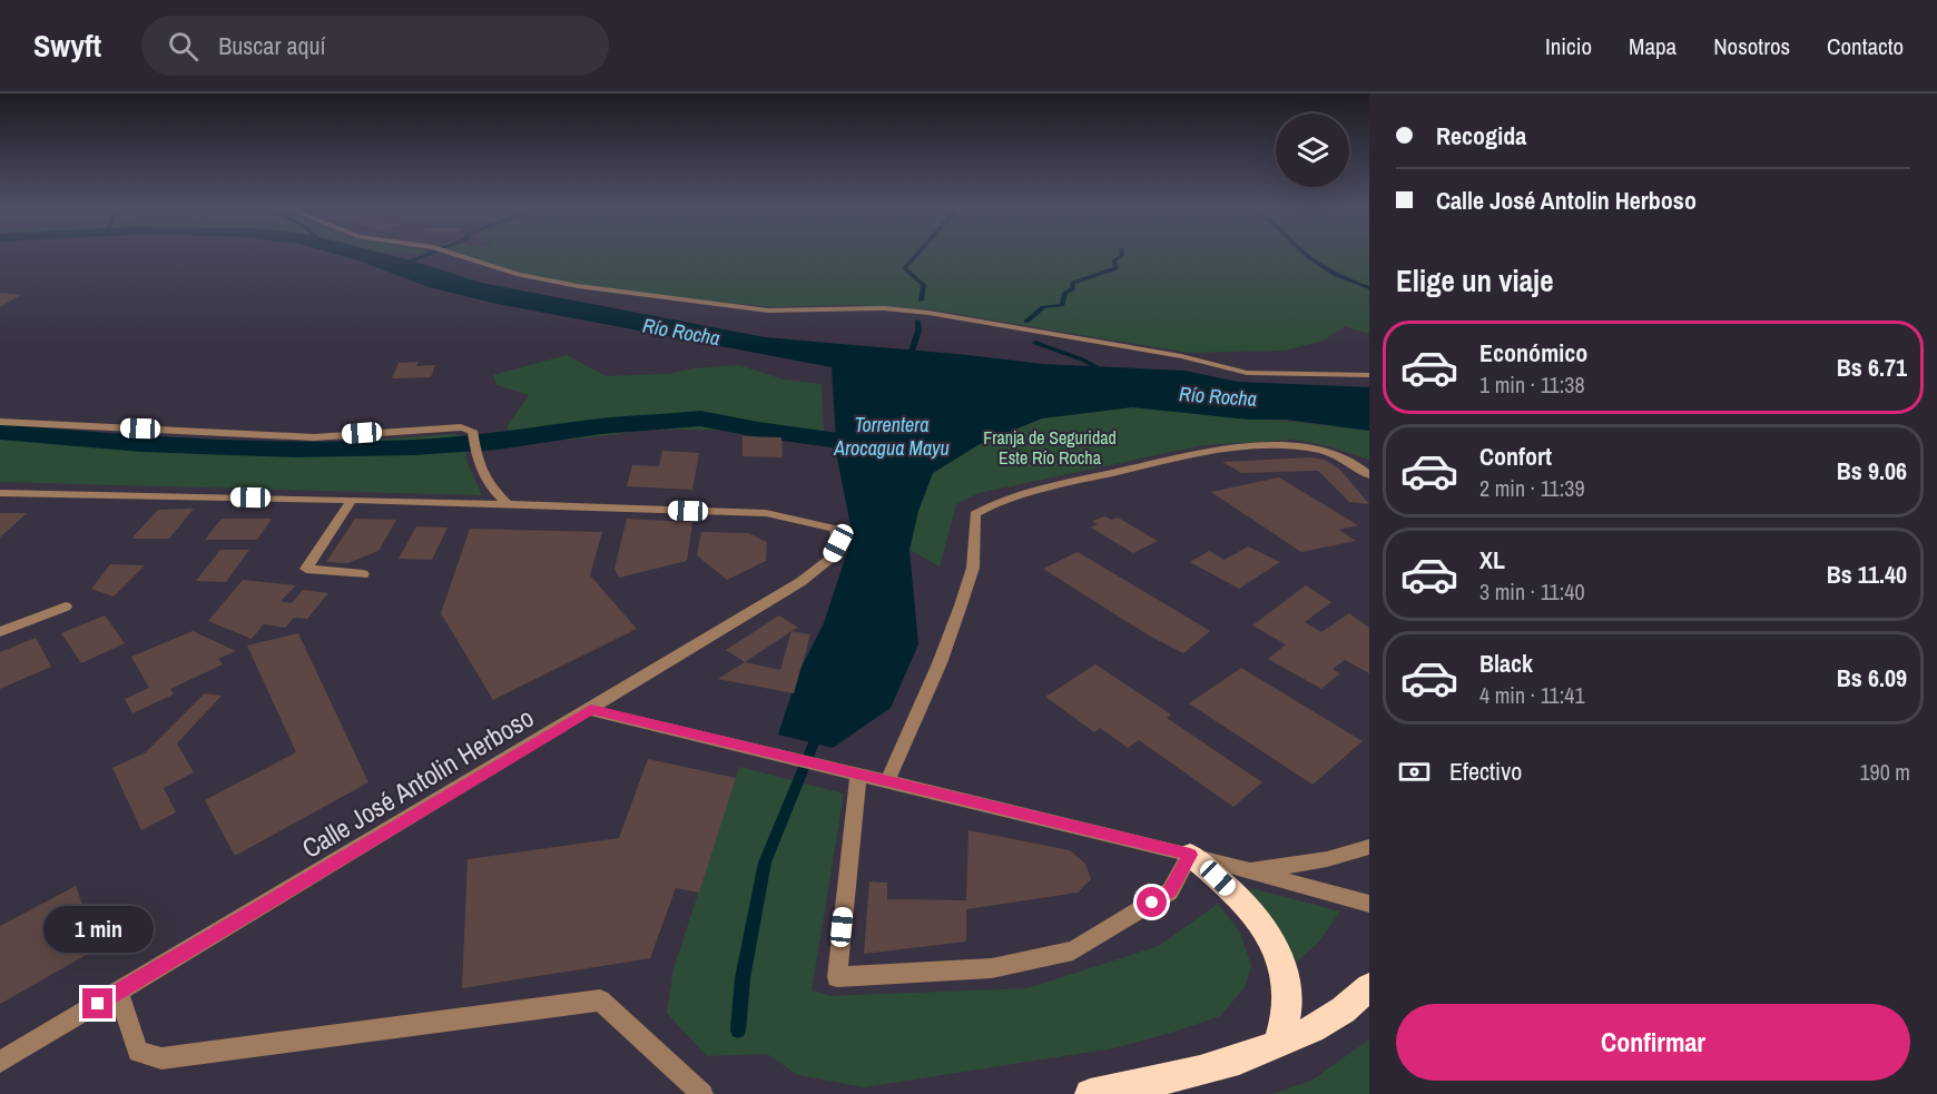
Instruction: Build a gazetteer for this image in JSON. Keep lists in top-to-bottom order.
{
  "streets": {
    "street": ["Calle José Antolin Herboso"]
  },
  "water": ["Río Rocha", "Torrentera Arocagua Mayu"],
  "parks": ["Franja de Seguridad Este Río Rocha"],
  "page": {
    "header": "Swyft",
    "search": "Buscar aquí",
    "nav": [
      "Inicio",
      "Mapa",
      "Nosotros",
      "Contacto"
    ],
    "banner": ["Recogida", "Calle José Antolin Herboso"],
    "heading": "Elige un viaje",
    "list": [
      {
        "name": "Económico",
        "note": "1 min · 11:38",
        "value": "Bs 6.71"
      },
      {
        "name": "Confort",
        "note": "2 min · 11:39",
        "value": "Bs 9.06"
      },
      {
        "name": "XL",
        "note": "3 min · 11:40",
        "value": "Bs 11.40"
      },
      {
        "name": "Black",
        "note": "4 min · 11:41",
        "value": "Bs 6.09"
      }
    ],
    "pay": ["Efectivo", "190 m"],
    "bubble": "1 min",
    "buttons": "Confirmar"
  }
}
